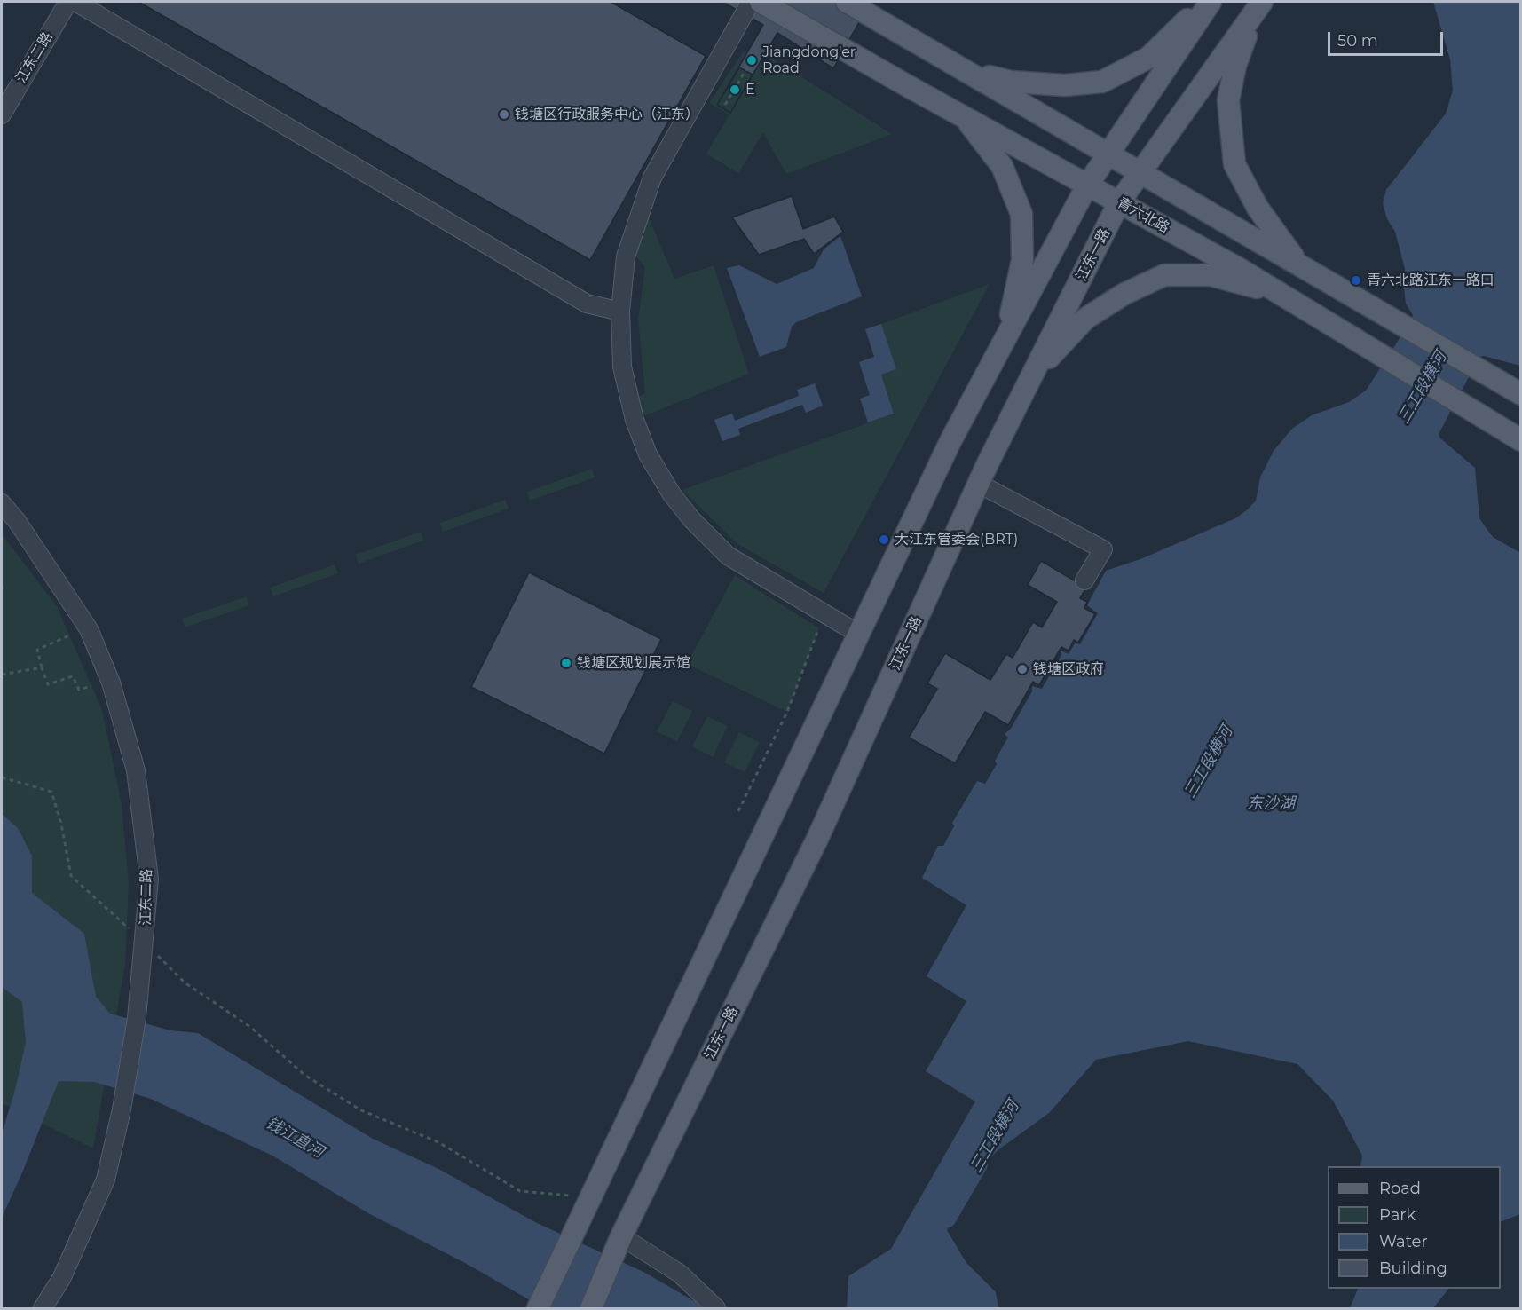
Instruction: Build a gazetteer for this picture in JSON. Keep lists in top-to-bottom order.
{
  "streets": {
    "main road": ["青六北路", "江东一路"],
    "street": ["江东二路"]
  },
  "crossings": [
    ["青六北路", "江东一路"]
  ],
  "water": ["三工段横河", "东沙湖", "钱江直河"],
  "places": [
    "Jiangdong'er Road",
    "E",
    "钱塘区行政服务中心（江东）",
    "青六北路江东一路口",
    "大江东管委会(BRT)",
    "钱塘区规划展示馆",
    "钱塘区政府"
  ],
  "legend": [
    "Road",
    "Park",
    "Water",
    "Building"
  ],
  "scale_bar": "50 m"
}
